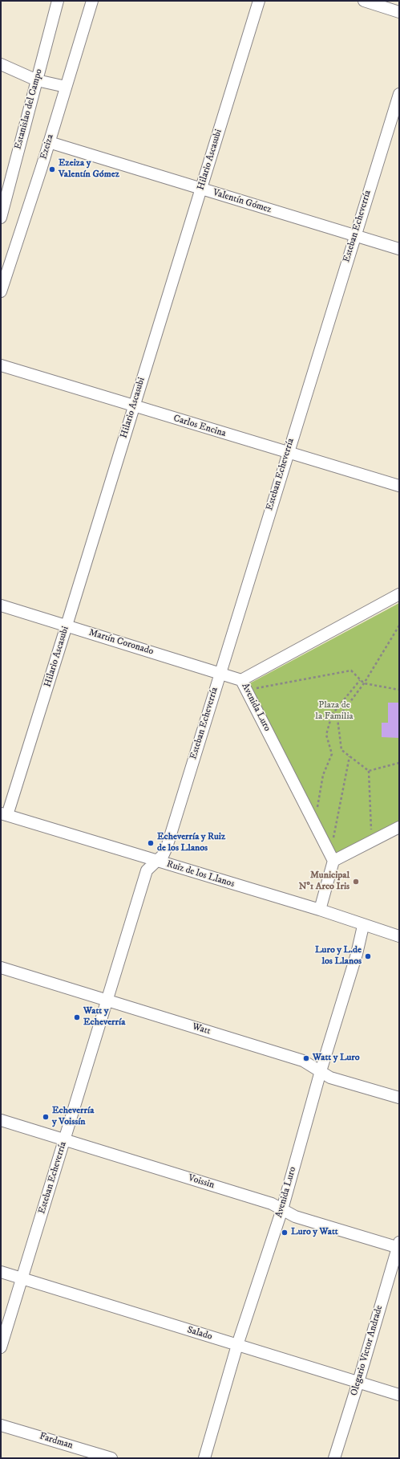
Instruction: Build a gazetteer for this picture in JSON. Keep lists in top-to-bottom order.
{
  "streets": {
    "street": [
      "Estanislao del Campo",
      "Ezeiza",
      "Hilario Ascasubi",
      "Valentín Gómez",
      "Esteban Echeverría",
      "Carlos Encina",
      "Martín Coronado",
      "Avenida Luro",
      "Ruiz de los Llanos",
      "Watt",
      "Voissin",
      "Salado",
      "Olegario Victor Andrade",
      "Fardman"
    ]
  },
  "crossings": [
    ["Ezeiza", "Valentín Gómez"],
    ["Hilario Ascasubi", "Valentín Gómez"],
    ["Hilario Ascasubi", "Carlos Encina"],
    ["Hilario Ascasubi", "Martín Coronado"],
    ["Hilario Ascasubi", "Ruiz de los Llanos"],
    ["Valentín Gómez", "Esteban Echeverría"],
    ["Esteban Echeverría", "Carlos Encina"],
    ["Esteban Echeverría", "Martín Coronado"],
    ["Esteban Echeverría", "Ruiz de los Llanos"],
    ["Esteban Echeverría", "Watt"],
    ["Esteban Echeverría", "Voissin"],
    ["Esteban Echeverría", "Salado"],
    ["Martín Coronado", "Avenida Luro"],
    ["Avenida Luro", "Ruiz de los Llanos"],
    ["Avenida Luro", "Watt"],
    ["Avenida Luro", "Voissin"],
    ["Avenida Luro", "Salado"],
    ["Voissin", "Olegario Victor Andrade"],
    ["Salado", "Olegario Victor Andrade"]
  ],
  "parks": ["Plaza de la Familia"],
  "places": [
    "Ezeiza y Valentín Gómez",
    "Echeverría y Ruiz de los Llanos",
    "Municipal Nº1 Arco Iris",
    "Luro y L.de los Llanos",
    "Watt y Echeverría",
    "Watt y Luro",
    "Echeverría y Voissín",
    "Luro y Watt"
  ]
}
